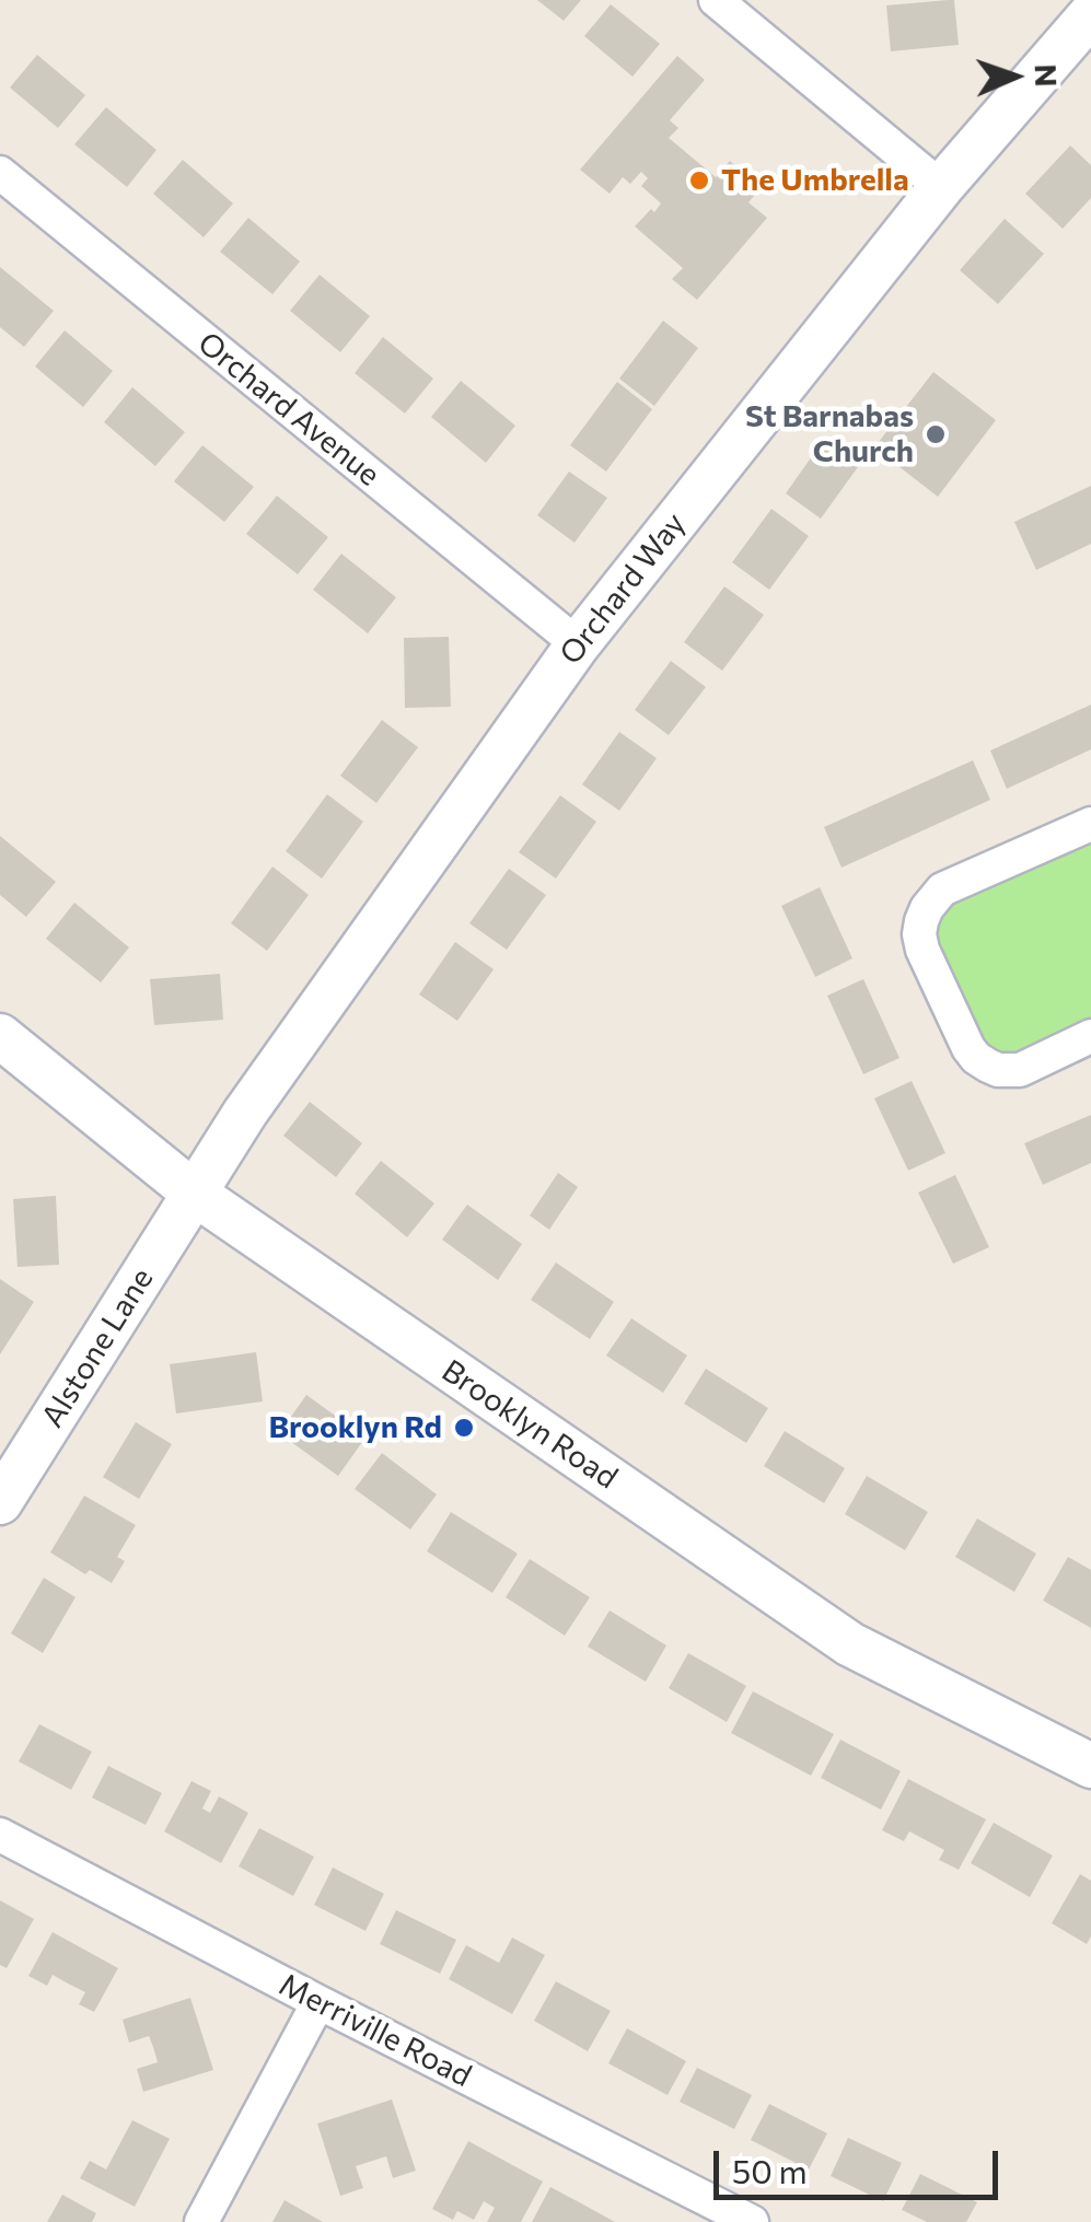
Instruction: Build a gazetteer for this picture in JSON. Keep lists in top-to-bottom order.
{
  "streets": {
    "street": [
      "Orchard Avenue",
      "Orchard Way",
      "Alstone Lane",
      "Brooklyn Road",
      "Merriville Road"
    ]
  },
  "crossings": [
    ["Orchard Avenue", "Orchard Way"],
    ["Orchard Way", "Alstone Lane"],
    ["Orchard Way", "Brooklyn Road"],
    ["Alstone Lane", "Brooklyn Road"]
  ],
  "places": ["The Umbrella", "St Barnabas Church", "Brooklyn Rd"],
  "scale_bar": "50 m",
  "north": "right"
}
